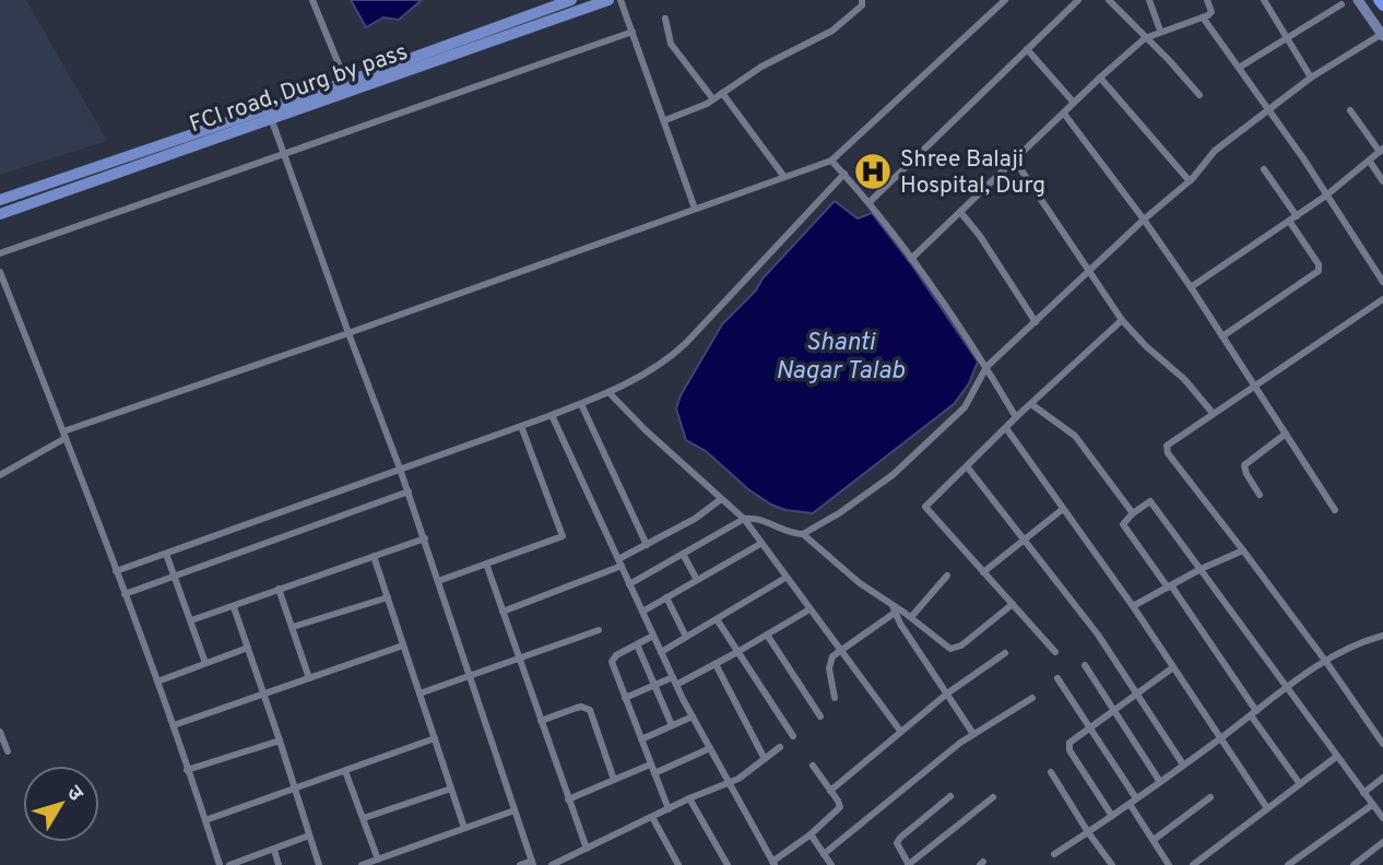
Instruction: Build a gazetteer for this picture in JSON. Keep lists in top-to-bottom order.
{
  "streets": {
    "main road": ["FCI road, Durg by pass"]
  },
  "water": ["Shanti Nagar Talab"],
  "places": {
    "hospital": ["Shree Balaji Hospital, Durg"]
  },
  "north": "top right"
}
